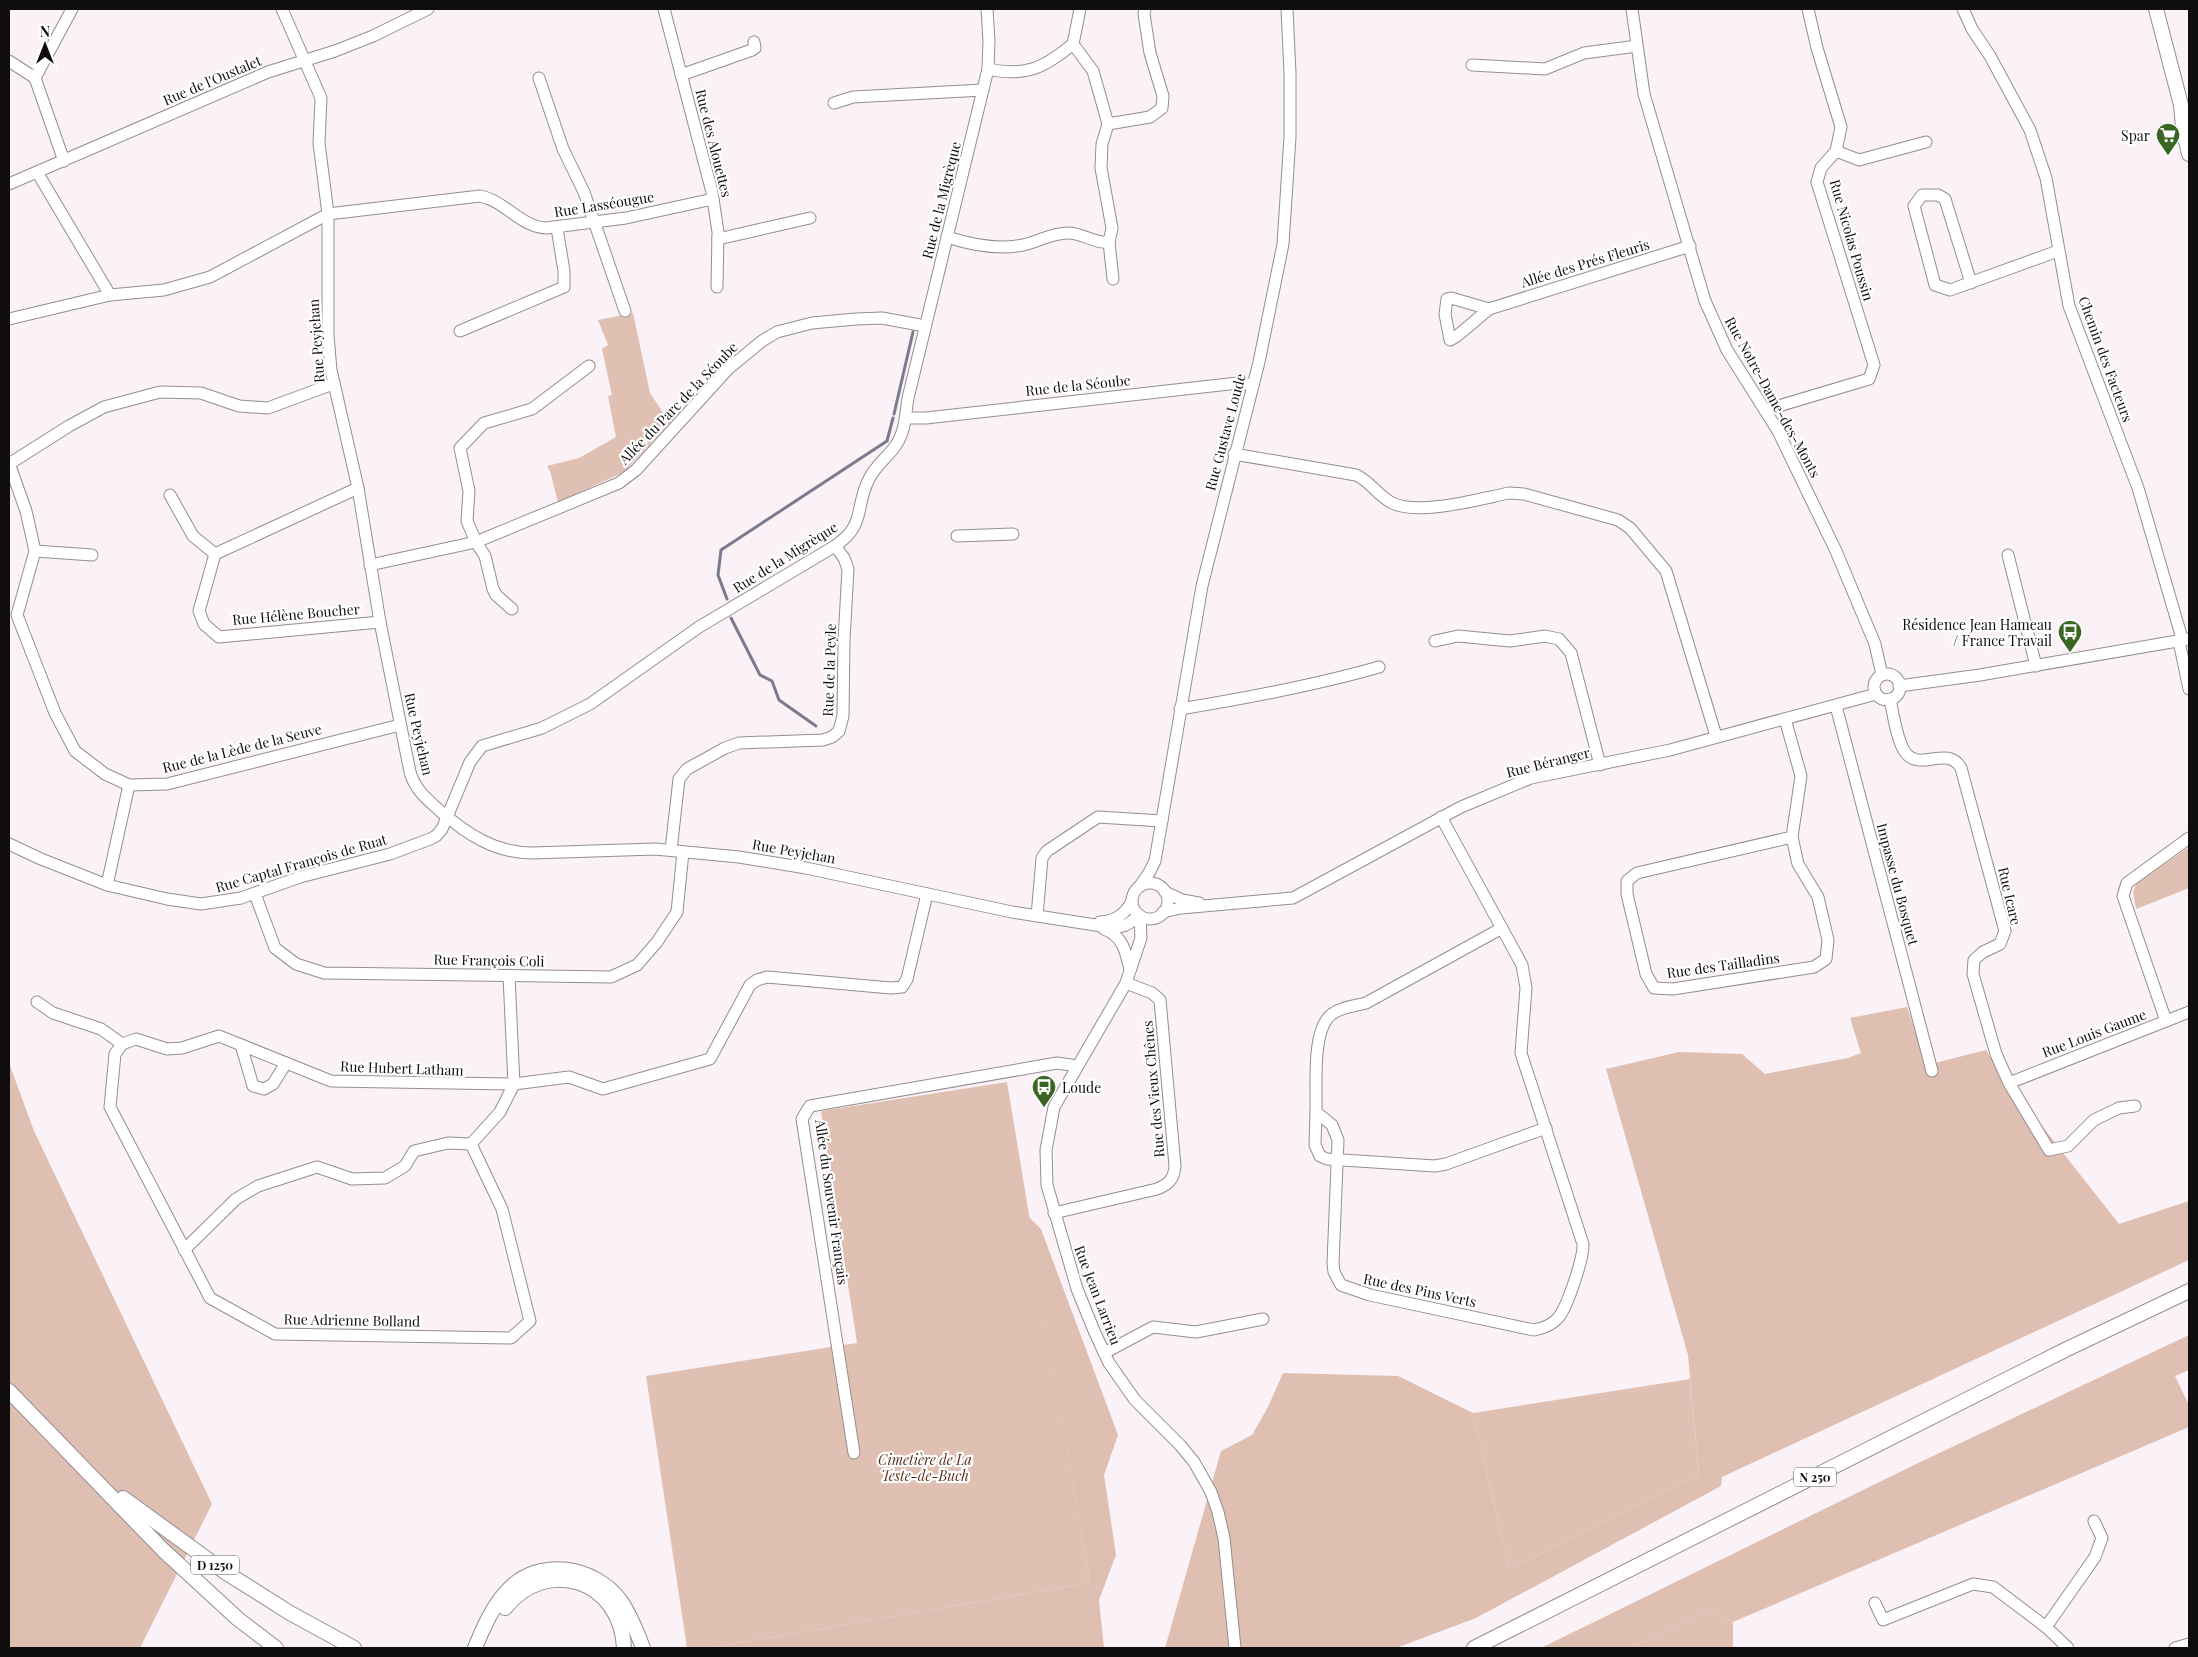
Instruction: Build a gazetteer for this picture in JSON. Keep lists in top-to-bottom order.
{
  "streets": {
    "main road": ["N 250", "D 1250"],
    "street": [
      "Rue de l'Oustalet",
      "Rue des Alouettes",
      "Rue de la Migrèque",
      "Rue Lasséougue",
      "Rue Nicolas Poussin",
      "Allée des Prés Fleuris",
      "Rue Peyjehan",
      "Chemin des Facteurs",
      "Rue de la Séoube",
      "Rue Notre-Dame-des-Monts",
      "Allée du Parc de la Séoube",
      "Rue Gustave Loude",
      "Rue Hélène Boucher",
      "Rue de la Peyle",
      "Rue de la Lède de la Seuve",
      "Rue Béranger",
      "Rue Captal François de Ruat",
      "Impasse du Bosquet",
      "Rue Icare",
      "Rue François Coli",
      "Rue des Tailladins",
      "Rue Louis Gaume",
      "Rue Hubert Latham",
      "Rue des Vieux Chênes",
      "Allée du Souvenir Français",
      "Rue des Pins Verts",
      "Rue Jean Larrieu",
      "Rue Adrienne Bolland"
    ]
  },
  "crossings": [
    ["Rue de l'Oustalet", "Rue Peyjehan"],
    ["Rue des Alouettes", "Rue Lasséougue"],
    ["Rue de la Migrèque", "Rue Peyjehan"],
    ["Rue de la Migrèque", "Rue de la Séoube"],
    ["Rue de la Migrèque", "Allée du Parc de la Séoube"],
    ["Rue de la Migrèque", "Rue de la Peyle"],
    ["Rue de la Migrèque", "Rue Captal François de Ruat"],
    ["Rue Lasséougue", "Rue Peyjehan"],
    ["Rue Nicolas Poussin", "Rue Notre-Dame-des-Monts"],
    ["Allée des Prés Fleuris", "Rue Notre-Dame-des-Monts"],
    ["Rue Peyjehan", "Allée du Parc de la Séoube"],
    ["Rue Peyjehan", "Rue Gustave Loude"],
    ["Rue Peyjehan", "Rue Hélène Boucher"],
    ["Rue Peyjehan", "Rue de la Peyle"],
    ["Rue Peyjehan", "Rue de la Lède de la Seuve"],
    ["Rue Peyjehan", "Rue Béranger"],
    ["Rue Peyjehan", "Rue Captal François de Ruat"],
    ["Rue Peyjehan", "Rue François Coli"],
    ["Rue Peyjehan", "Rue Hubert Latham"],
    ["Rue Peyjehan", "Rue Jean Larrieu"],
    ["Rue de la Séoube", "Rue Gustave Loude"],
    ["Rue Notre-Dame-des-Monts", "Rue Béranger"],
    ["Rue Notre-Dame-des-Monts", "Rue Icare"],
    ["Rue Gustave Loude", "Rue Béranger"],
    ["Rue Gustave Loude", "Rue Jean Larrieu"],
    ["Rue Béranger", "Impasse du Bosquet"],
    ["Rue Béranger", "Rue Icare"],
    ["Rue Béranger", "Rue des Tailladins"],
    ["Rue Béranger", "Rue des Pins Verts"],
    ["Rue Béranger", "Rue Jean Larrieu"],
    ["Rue Captal François de Ruat", "Rue François Coli"],
    ["Rue Icare", "Rue Louis Gaume"],
    ["Rue Hubert Latham", "Rue Adrienne Bolland"],
    ["Rue des Vieux Chênes", "Rue Jean Larrieu"],
    ["Allée du Souvenir Français", "Rue Jean Larrieu"]
  ],
  "parks": ["Cimetière de La Teste-de-Buch"],
  "places": {
    "supermarket": ["Spar"],
    "bus stop": ["Résidence Jean Hameau / France Travail", "Loude"]
  },
  "north": "top"
}
